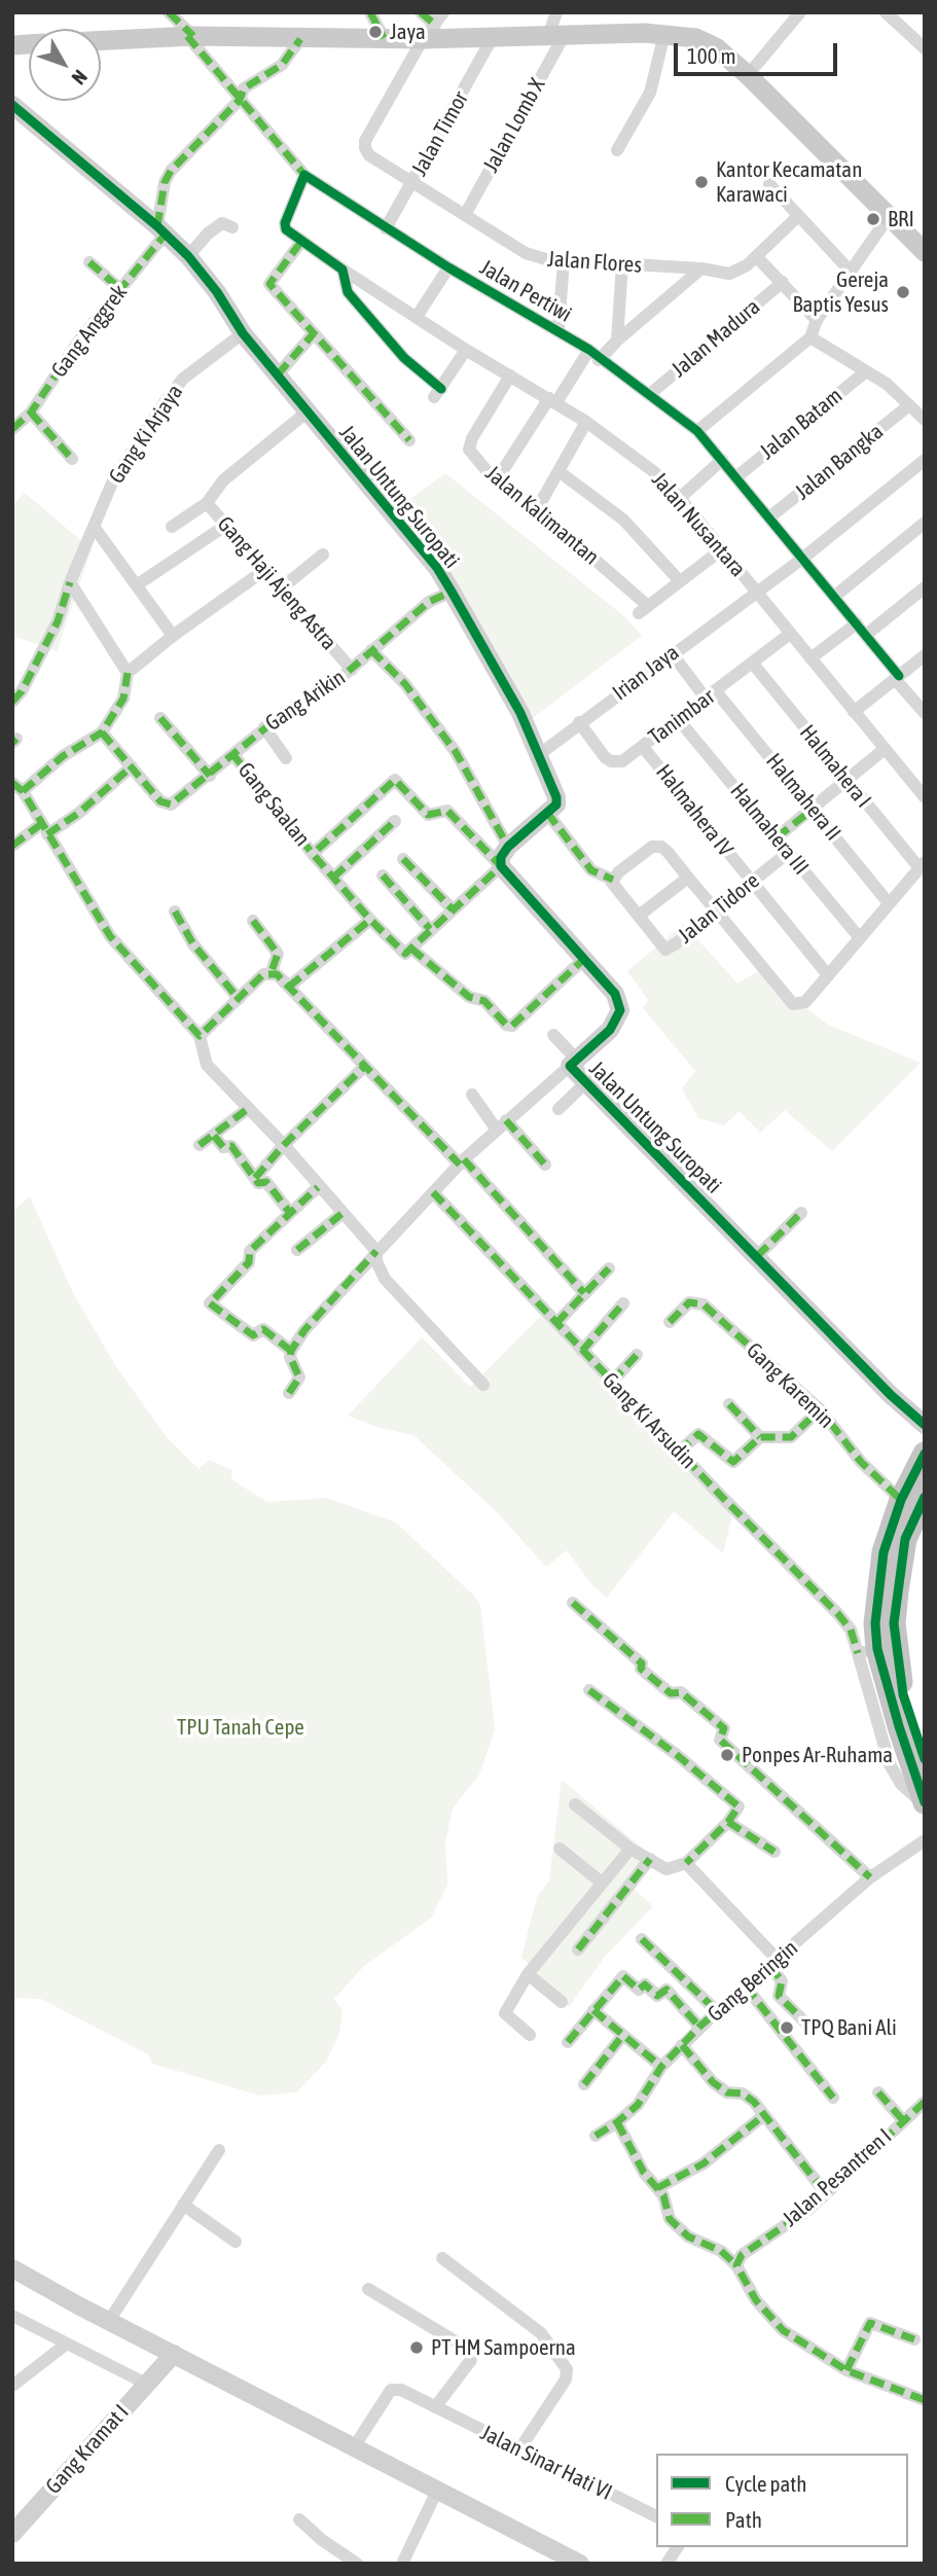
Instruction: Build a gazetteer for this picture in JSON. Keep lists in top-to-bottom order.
{
  "streets": {
    "street": [
      "Jalan Lomb X",
      "Jalan Timor",
      "Jalan Flores",
      "Jalan Pertiwi",
      "Gang Anggrek",
      "Jalan Madura",
      "Jalan Batam",
      "Gang Ki Arjaya",
      "Jalan Bangka",
      "Jalan Untung Suropati",
      "Jalan Kalimantan",
      "Jalan Nusantara",
      "Gang Haji Ajeng Astra",
      "Irian Jaya",
      "Gang Arikin",
      "Tanimbar",
      "Halmahera I",
      "Halmahera II",
      "Gang Saalan",
      "Halmahera IV",
      "Halmahera III",
      "Jalan Tidore",
      "Gang Karemin",
      "Gang Ki Arsudin",
      "Gang Beringin",
      "Jalan Pesantren I",
      "Gang Kramat I",
      "Jalan Sinar Hati VI"
    ]
  },
  "crossings": [
    ["Jalan Lomb X", "Jalan Flores"],
    ["Jalan Timor", "Jalan Flores"],
    ["Jalan Timor", "Jalan Pertiwi"],
    ["Jalan Pertiwi", "Jalan Madura"],
    ["Jalan Pertiwi", "Jalan Batam"],
    ["Jalan Pertiwi", "Jalan Bangka"],
    ["Jalan Pertiwi", "Irian Jaya"],
    ["Gang Anggrek", "Jalan Untung Suropati"],
    ["Gang Ki Arjaya", "Jalan Untung Suropati"],
    ["Jalan Untung Suropati", "Gang Haji Ajeng Astra"],
    ["Jalan Untung Suropati", "Irian Jaya"],
    ["Jalan Untung Suropati", "Gang Arikin"],
    ["Jalan Kalimantan", "Jalan Nusantara"],
    ["Jalan Nusantara", "Irian Jaya"],
    ["Jalan Nusantara", "Tanimbar"],
    ["Gang Haji Ajeng Astra", "Gang Arikin"],
    ["Irian Jaya", "Tanimbar"],
    ["Irian Jaya", "Halmahera II"],
    ["Gang Arikin", "Gang Saalan"],
    ["Tanimbar", "Halmahera I"],
    ["Tanimbar", "Halmahera II"],
    ["Tanimbar", "Halmahera IV"],
    ["Tanimbar", "Halmahera III"],
    ["Halmahera IV", "Jalan Tidore"],
    ["Halmahera III", "Jalan Tidore"]
  ],
  "parks": ["TPU Tanah Cepe"],
  "places": [
    "Jaya",
    "Kantor Kecamatan Karawaci",
    "BRI",
    "Gereja Baptis Yesus",
    "Ponpes Ar-Ruhama",
    "TPQ Bani Ali",
    "PT HM Sampoerna"
  ],
  "legend": ["Cycle path", "Path"],
  "scale_bar": "100 m",
  "north": "bottom right"
}
